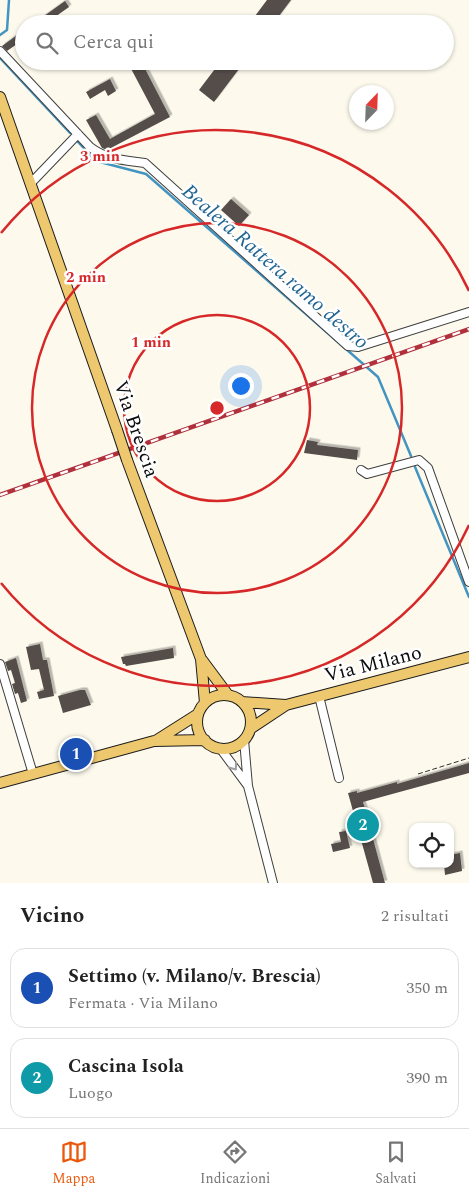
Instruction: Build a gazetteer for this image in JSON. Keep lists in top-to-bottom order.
{
  "streets": {
    "main road": ["Via Brescia", "Via Milano"]
  },
  "water": ["Bealera Rattera ramo destro"],
  "north": "top right",
  "page": {
    "search": "Cerca qui",
    "pins": ["1", "2"],
    "heading": ["Vicino", "2 risultati"],
    "list": [
      {
        "mark": "1",
        "name": "Settimo (v. Milano/v. Brescia)",
        "note": "Fermata · Via Milano",
        "value": "350 m"
      },
      {
        "mark": "2",
        "name": "Cascina Isola",
        "note": "Luogo",
        "value": "390 m"
      }
    ],
    "nav": ["Mappa", "Indicazioni", "Salvati"]
  },
  "rings": ["3 min", "2 min", "1 min"]
}
